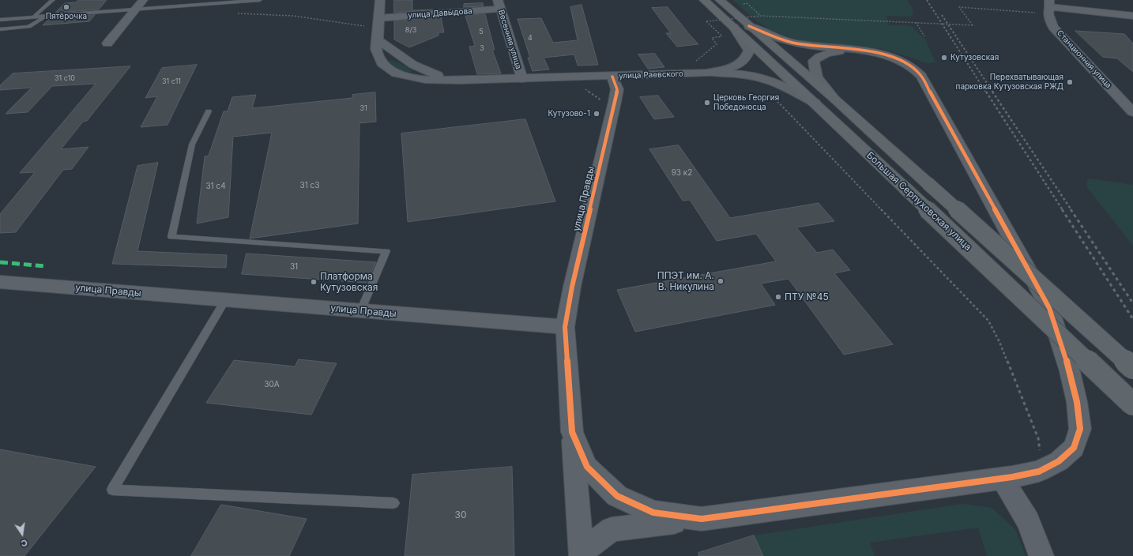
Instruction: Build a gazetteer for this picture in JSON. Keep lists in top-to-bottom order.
{
  "streets": {
    "main road": ["Большая Серпуховская улица"],
    "street": [
      "улица Давыдова",
      "Весенняя улица",
      "Станционная улица",
      "улица Раевского",
      "улица Правды"
    ]
  },
  "crossings": [
    ["улица Давыдова", "Весенняя улица"],
    ["Весенняя улица", "улица Раевского"],
    ["улица Раевского", "улица Правды"],
    ["улица Раевского", "Большая Серпуховская улица"]
  ],
  "places": [
    "Пятёрочка",
    "Кутузовская",
    "Перехватывающая парковка Кутузовская РЖД",
    "Церковь Георгия Победоносца",
    "Кутузово-1",
    "ППЭТ им. А. В. Никулина",
    "Платформа Кутузовская",
    "ПТУ №45"
  ],
  "house_numbers": [
    "8/3",
    "5",
    "4",
    "3",
    "31 с10",
    "31 с11",
    "31",
    "93 к2",
    "31 с3",
    "31 с4",
    "31",
    "30А",
    "30"
  ],
  "north": "bottom"
}
